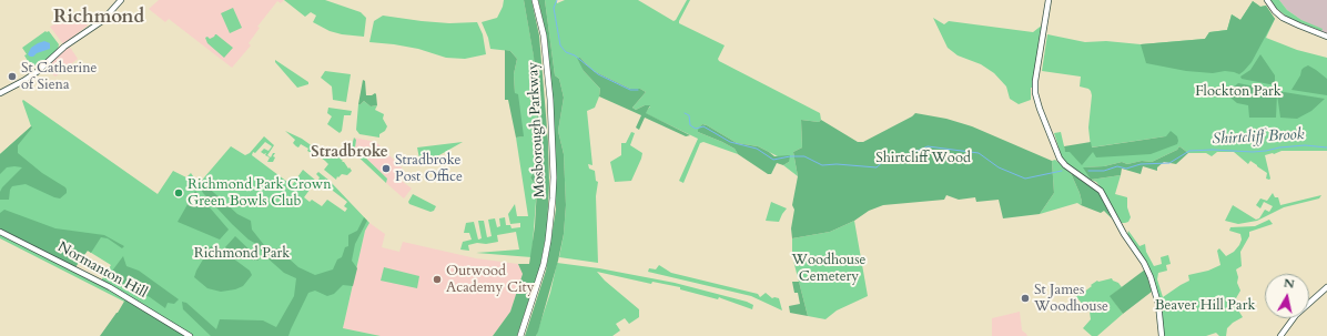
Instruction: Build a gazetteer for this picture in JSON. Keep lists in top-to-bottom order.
{
  "streets": {
    "highway": ["Mosborough Parkway"],
    "main road": ["Normanton Hill"]
  },
  "districts": ["Richmond", "Stradbroke"],
  "water": ["Shirtcliff Brook"],
  "parks": [
    "Flockton Park",
    "Shirtcliff Wood",
    "Richmond Park",
    "Woodhouse Cemetery",
    "Beaver Hill Park"
  ],
  "places": [
    "St Catherine of Siena",
    "Stradbroke Post Office",
    "Richmond Park Crown Green Bowls Club",
    "Outwood Academy City",
    "St James Woodhouse"
  ],
  "north": "top"
}
